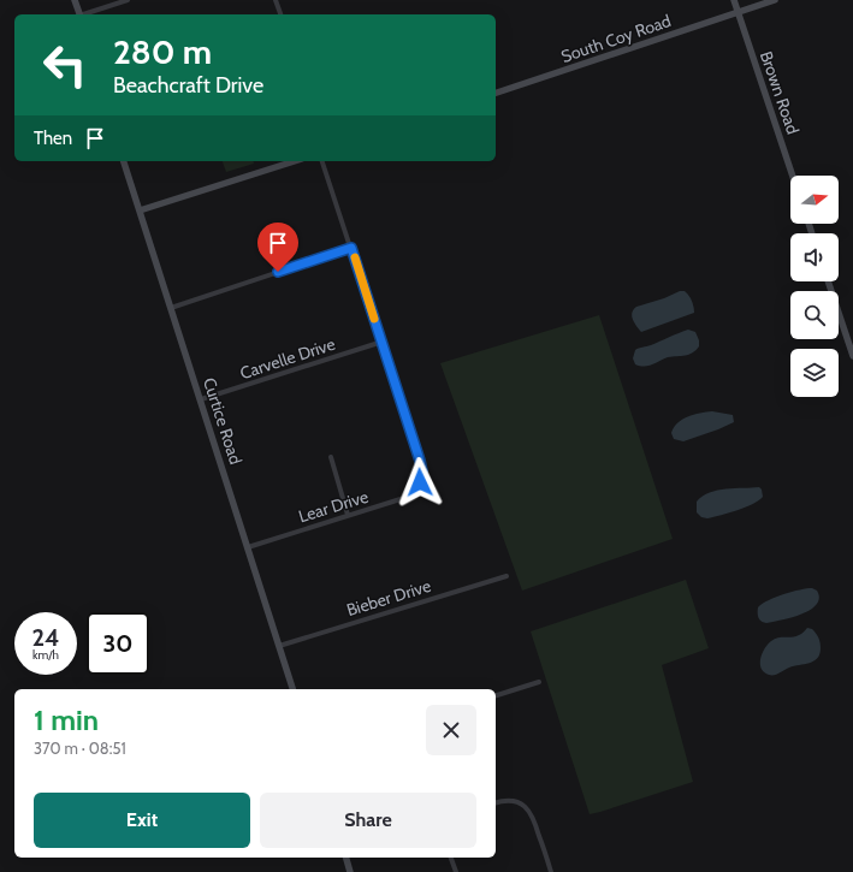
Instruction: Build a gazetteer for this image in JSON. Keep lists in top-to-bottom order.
{
  "streets": {
    "street": [
      "South Coy Road",
      "Brown Road",
      "Carvelle Drive",
      "Curtice Road",
      "Lear Drive",
      "Bieber Drive"
    ]
  },
  "crossings": [
    ["South Coy Road", "Brown Road"],
    ["Carvelle Drive", "Curtice Road"],
    ["Carvelle Drive", "Lear Drive"],
    ["Curtice Road", "Lear Drive"],
    ["Curtice Road", "Bieber Drive"]
  ],
  "north": "right",
  "page": {
    "turn": ["280 m", "Beachcraft Drive"],
    "then": "Then",
    "speed": "24 km/h",
    "limit": "30",
    "heading": ["1 min", "370 m · 08:51"],
    "buttons": ["Exit", "Share"]
  }
}
